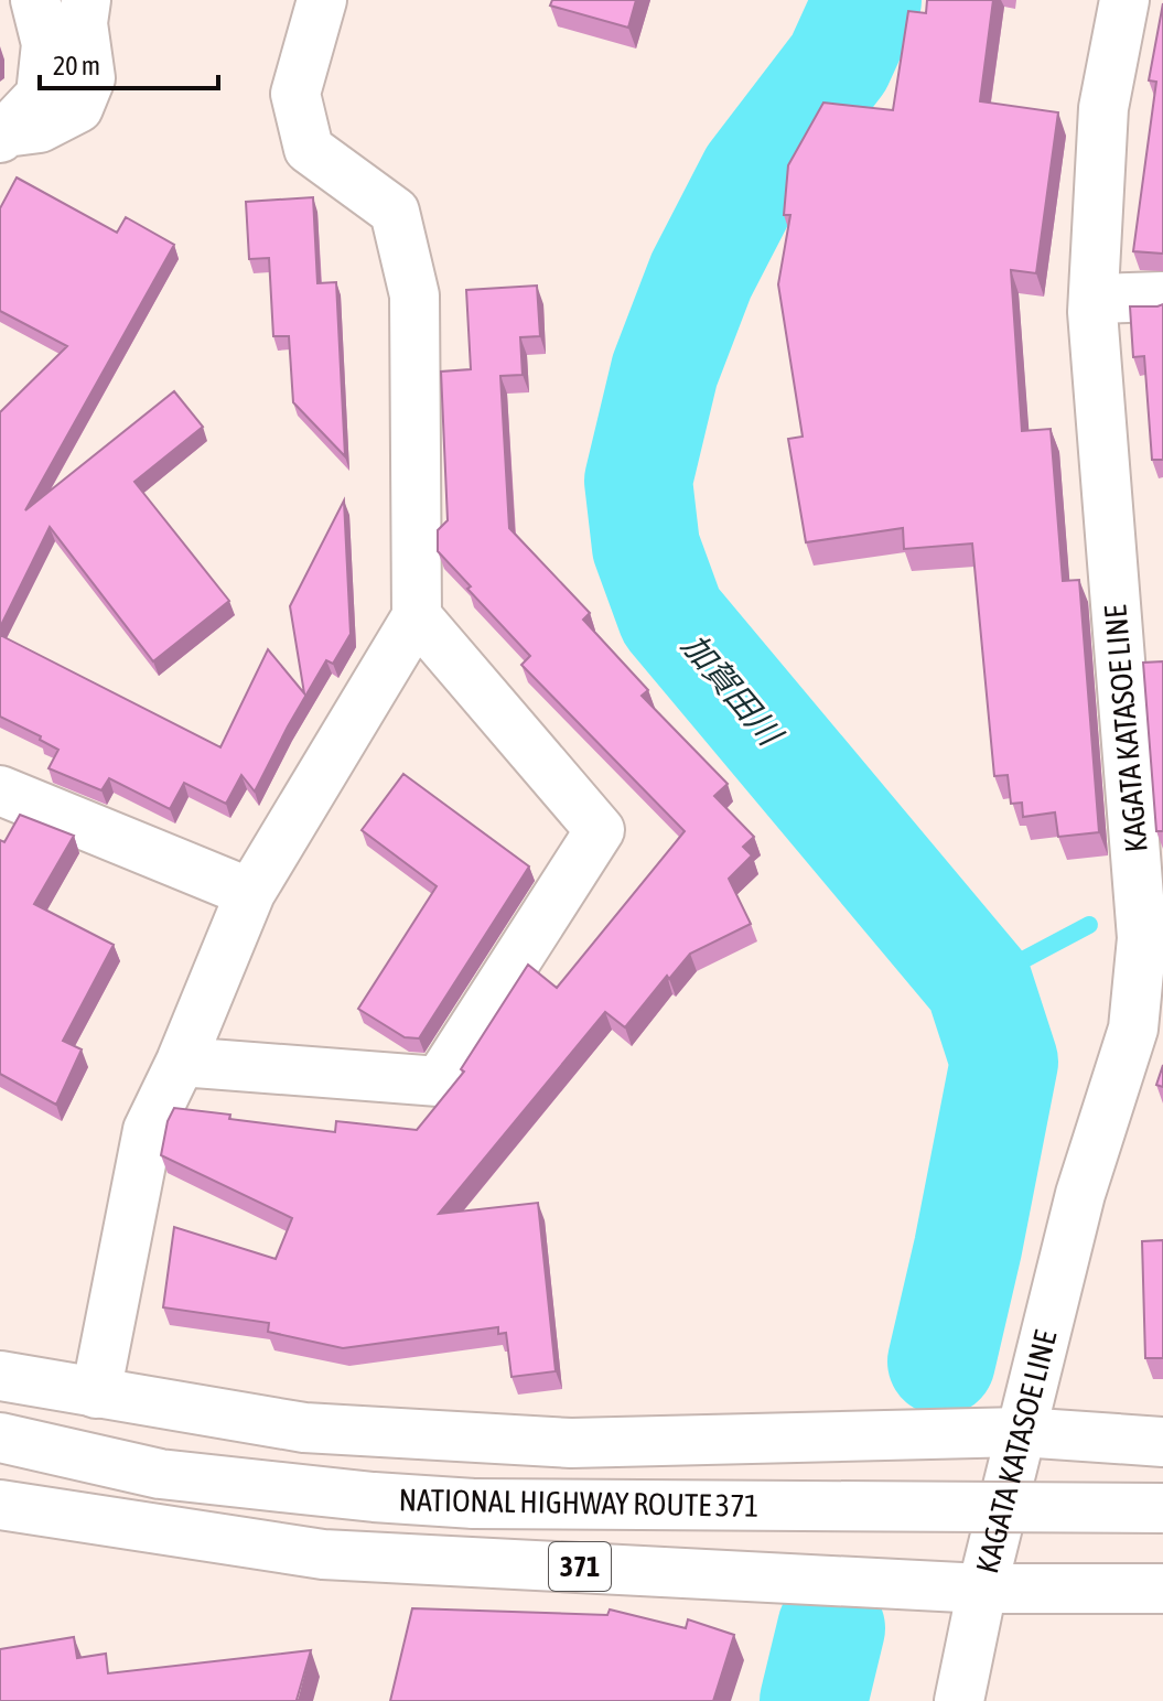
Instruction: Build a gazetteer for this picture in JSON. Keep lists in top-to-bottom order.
{
  "streets": {
    "main road": ["KAGATA KATASOE LINE", "NATIONAL HIGHWAY ROUTE 371", "371"]
  },
  "crossings": [
    ["KAGATA KATASOE LINE", "371"]
  ],
  "water": ["加賀田川"],
  "scale_bar": "20 m"
}
